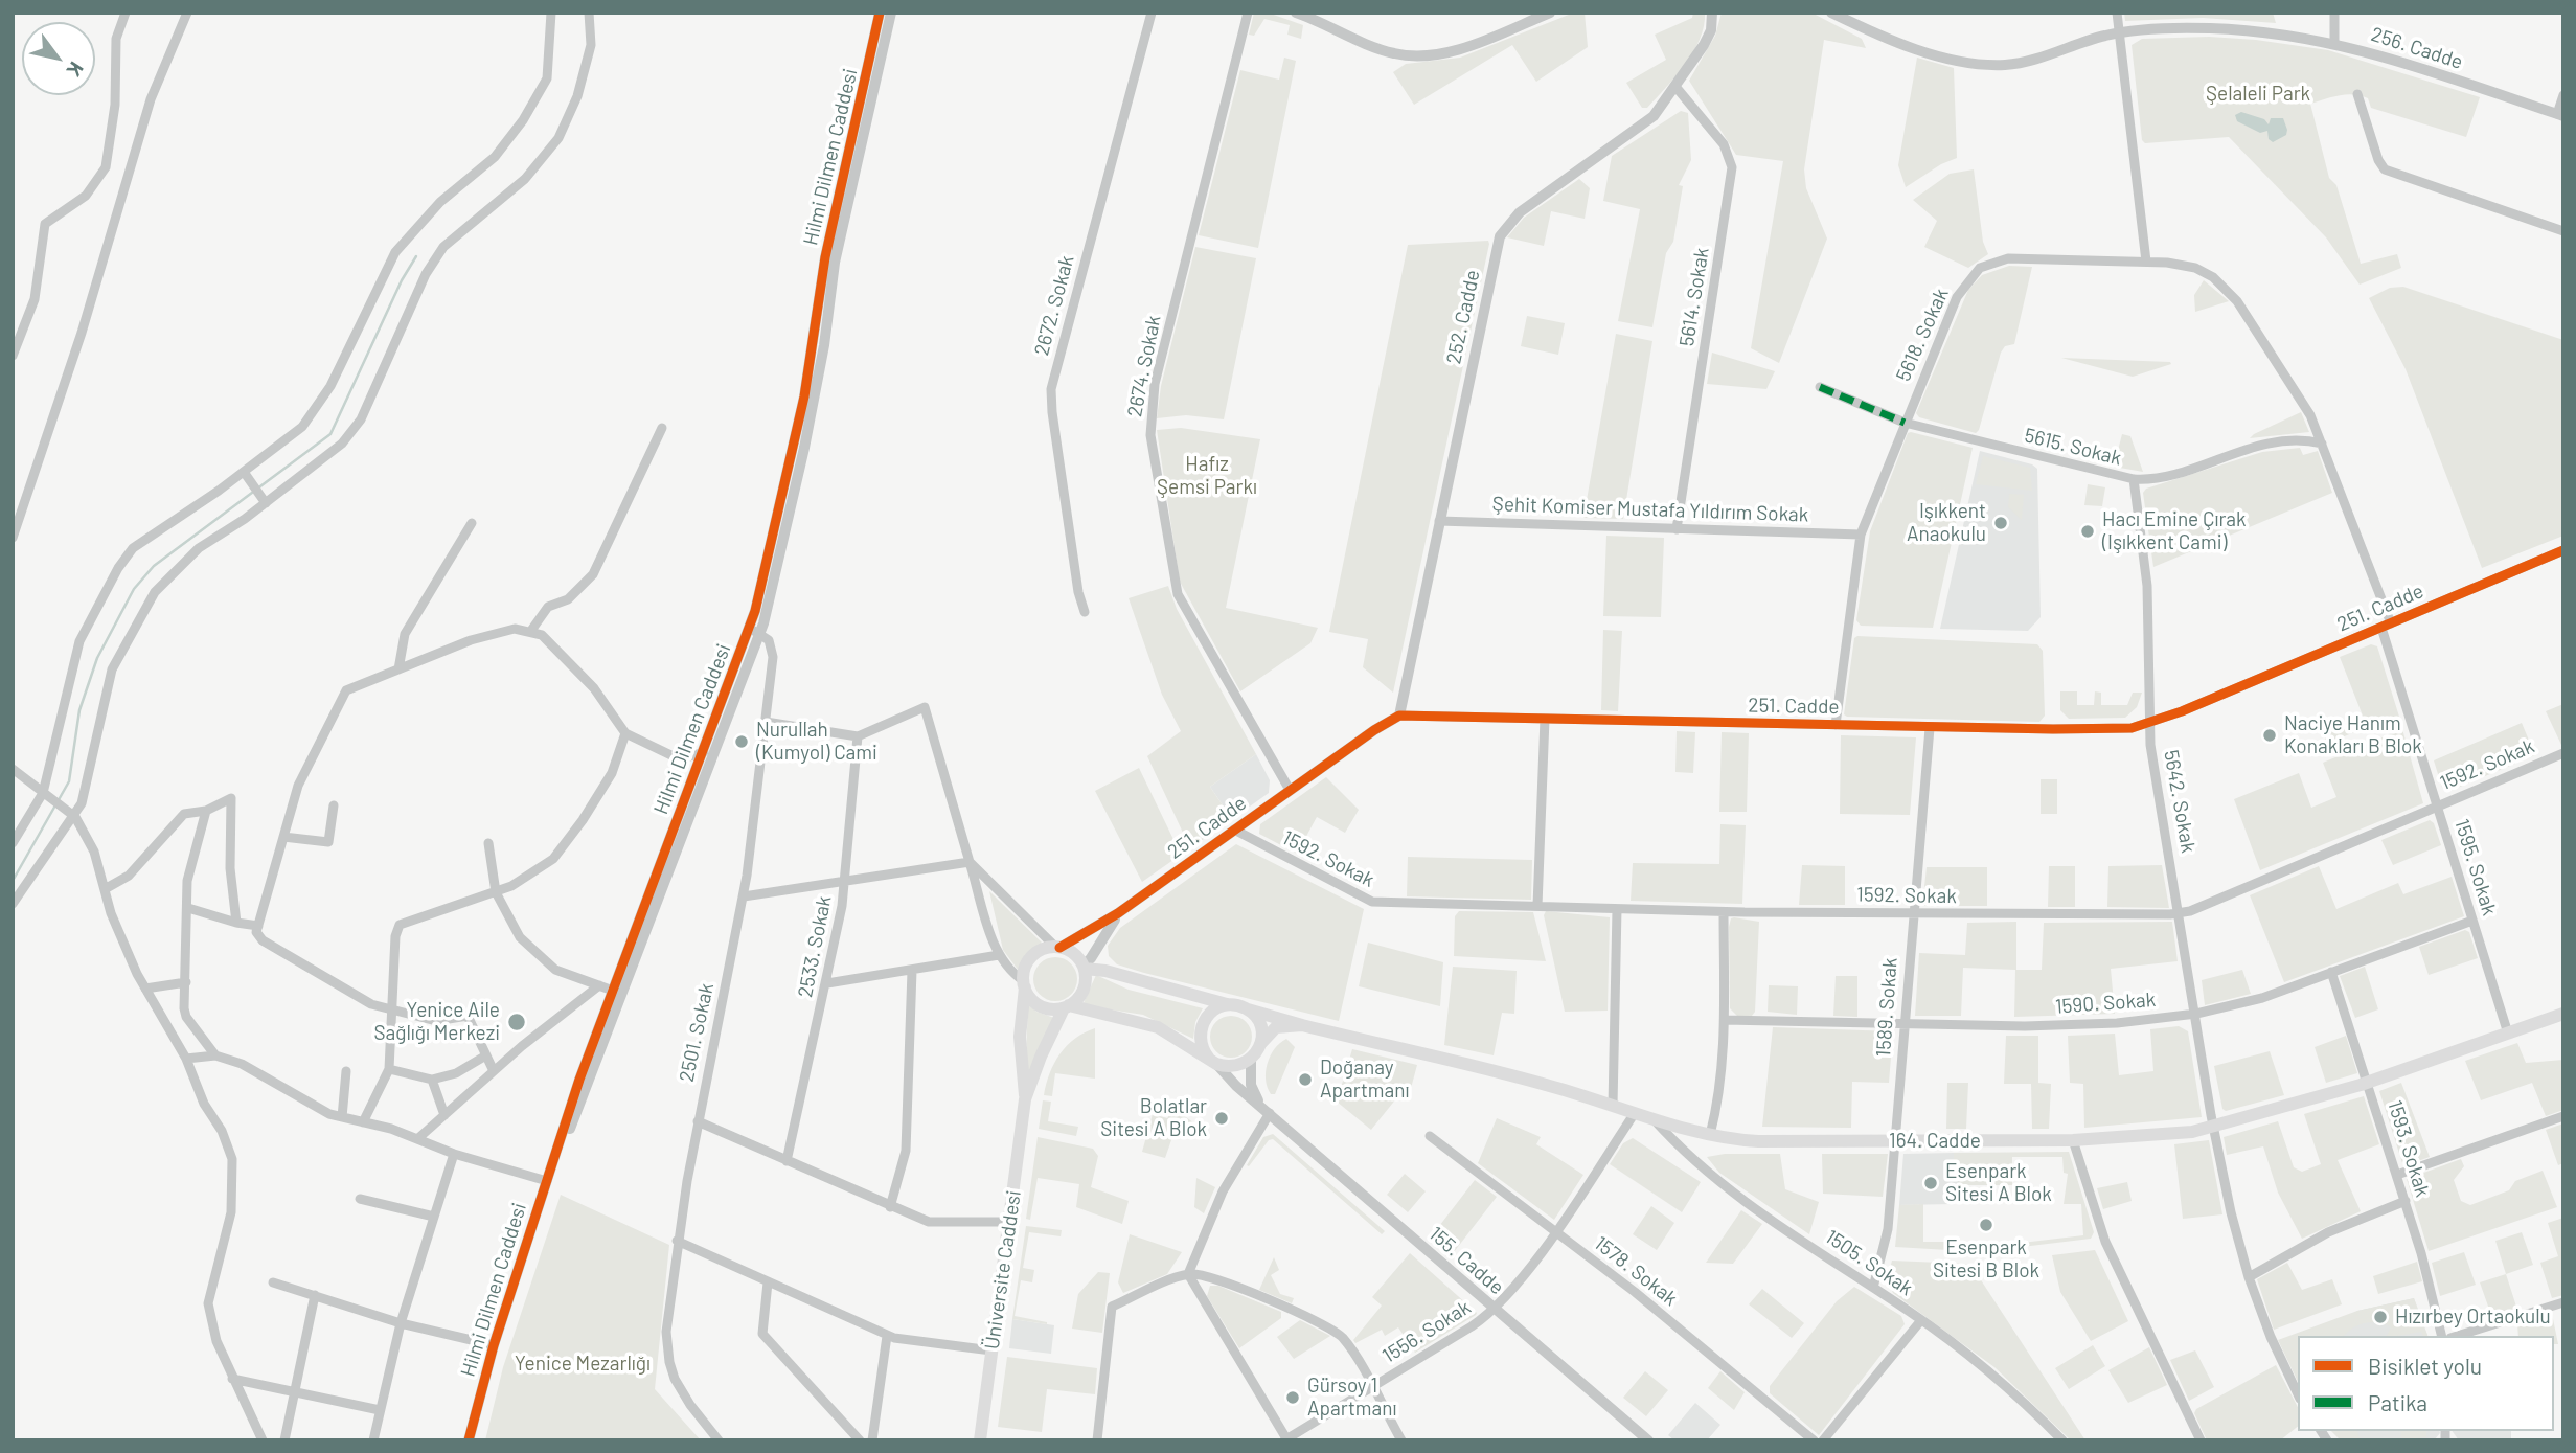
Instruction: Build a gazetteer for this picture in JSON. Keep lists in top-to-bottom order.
{
  "streets": {
    "main road": ["164. Cadde", "Üniversite Caddesi"],
    "street": [
      "256. Cadde",
      "Hilmi Dilmen Caddesi",
      "5614. Sokak",
      "2672. Sokak",
      "252. Cadde",
      "5618. Sokak",
      "2674. Sokak",
      "5615. Sokak",
      "Şehit Komiser Mustafa Yıldırım Sokak",
      "251. Cadde",
      "1592. Sokak",
      "5642. Sokak",
      "1595. Sokak",
      "2533. Sokak",
      "1590. Sokak",
      "1589. Sokak",
      "2501. Sokak",
      "1593. Sokak",
      "155. Cadde",
      "1505. Sokak",
      "1578. Sokak",
      "1556. Sokak"
    ]
  },
  "crossings": [
    ["Hilmi Dilmen Caddesi", "2501. Sokak"],
    ["5614. Sokak", "252. Cadde"],
    ["5614. Sokak", "Şehit Komiser Mustafa Yıldırım Sokak"],
    ["252. Cadde", "Şehit Komiser Mustafa Yıldırım Sokak"],
    ["252. Cadde", "251. Cadde"],
    ["5618. Sokak", "5615. Sokak"],
    ["5618. Sokak", "Şehit Komiser Mustafa Yıldırım Sokak"],
    ["5618. Sokak", "251. Cadde"],
    ["5618. Sokak", "1595. Sokak"],
    ["2674. Sokak", "251. Cadde"],
    ["5615. Sokak", "5642. Sokak"],
    ["5615. Sokak", "1595. Sokak"],
    ["251. Cadde", "1592. Sokak"],
    ["251. Cadde", "5642. Sokak"],
    ["251. Cadde", "1595. Sokak"],
    ["251. Cadde", "1589. Sokak"],
    ["251. Cadde", "Üniversite Caddesi"],
    ["1592. Sokak", "5642. Sokak"],
    ["1592. Sokak", "1595. Sokak"],
    ["1592. Sokak", "1589. Sokak"],
    ["5642. Sokak", "1590. Sokak"],
    ["5642. Sokak", "164. Cadde"],
    ["1595. Sokak", "1590. Sokak"],
    ["1595. Sokak", "164. Cadde"],
    ["1590. Sokak", "1589. Sokak"],
    ["1590. Sokak", "1593. Sokak"],
    ["1589. Sokak", "164. Cadde"],
    ["1589. Sokak", "1505. Sokak"],
    ["164. Cadde", "1593. Sokak"],
    ["164. Cadde", "155. Cadde"],
    ["164. Cadde", "1505. Sokak"],
    ["164. Cadde", "1556. Sokak"],
    ["155. Cadde", "1556. Sokak"],
    ["1578. Sokak", "1556. Sokak"]
  ],
  "parks": ["Şelaleli Park", "Hafız Şemsi Parkı", "Yenice Mezarlığı"],
  "places": [
    "Işıkkent Anaokulu",
    "Hacı Emine Çırak (Işıkkent Cami)",
    "Naciye Hanım Konakları B Blok",
    "Nurullah (Kumyol) Cami",
    "Yenice Aile Sağlığı Merkezi",
    "Doğanay Apartmanı",
    "Bolatlar Sitesi A Blok",
    "Esenpark Sitesi A Blok",
    "Esenpark Sitesi B Blok",
    "Hızırbey Ortaokulu",
    "Gürsoy 1 Apartmanı"
  ],
  "legend": ["Bisiklet yolu", "Patika"],
  "north": "bottom right"
}
